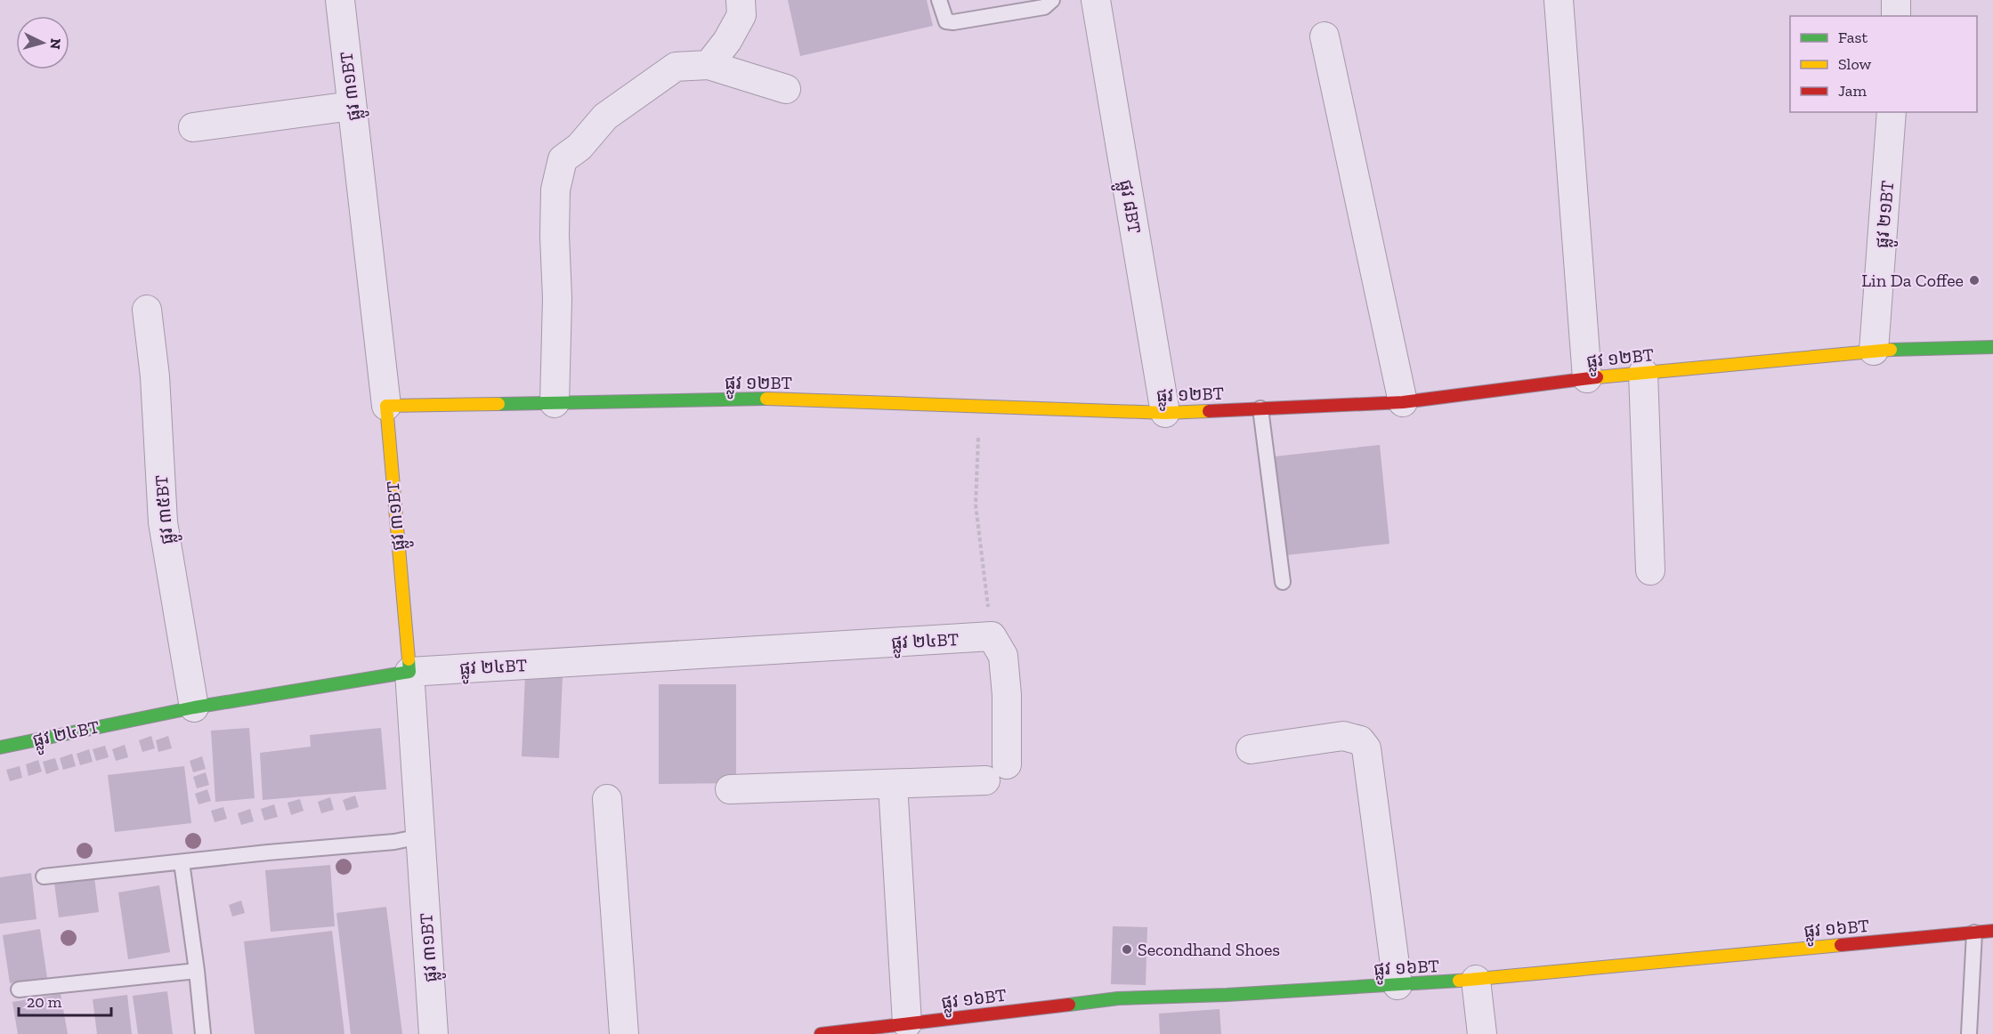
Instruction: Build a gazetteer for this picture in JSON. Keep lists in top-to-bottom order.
{
  "streets": {
    "street": [
      "ផ្លូវ ៣១BT",
      "ផ្លូវ ៨BT",
      "ផ្លូវ ២១BT",
      "ផ្លូវ ១២BT",
      "ផ្លូវ ៣៥BT",
      "ផ្លូវ ២៤BT",
      "ផ្លូវ ១៦BT"
    ]
  },
  "crossings": [
    ["ផ្លូវ ៣១BT", "ផ្លូវ ១២BT"],
    ["ផ្លូវ ៣១BT", "ផ្លូវ ២៤BT"],
    ["ផ្លូវ ៨BT", "ផ្លូវ ១២BT"],
    ["ផ្លូវ ២១BT", "ផ្លូវ ១២BT"],
    ["ផ្លូវ ៣៥BT", "ផ្លូវ ២៤BT"]
  ],
  "places": ["Lin Da Coffee", "Secondhand Shoes"],
  "legend": ["Fast", "Slow", "Jam"],
  "scale_bar": "20 m",
  "north": "right"
}
